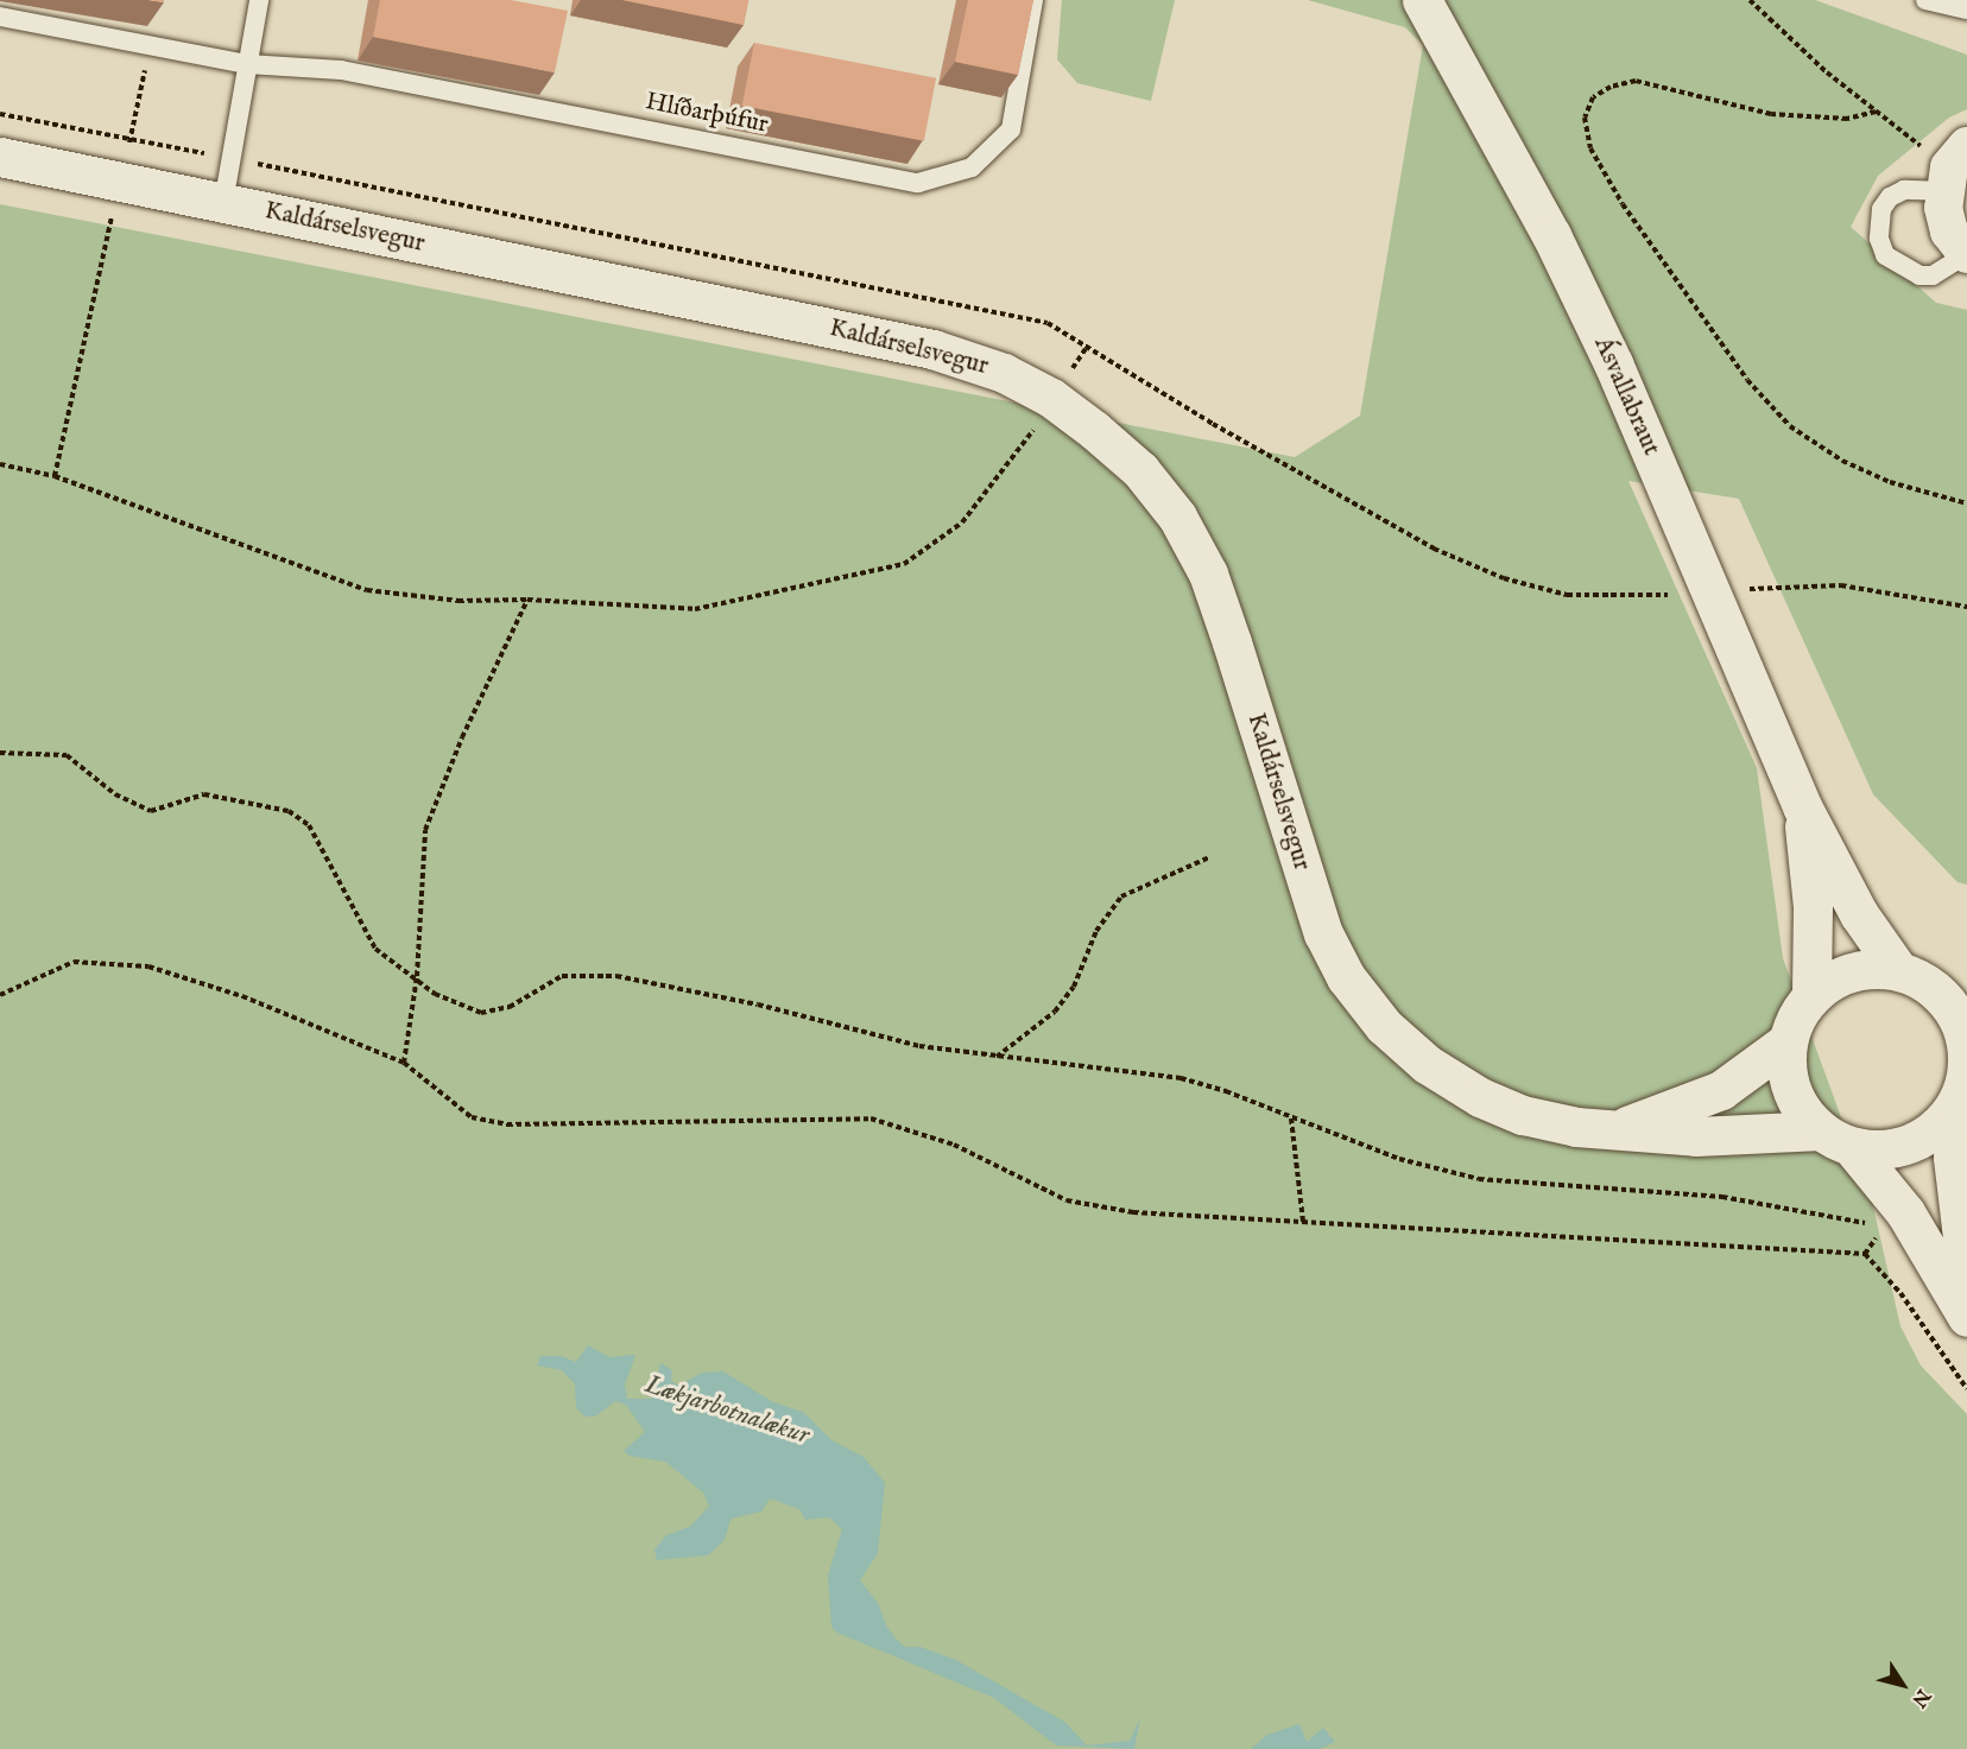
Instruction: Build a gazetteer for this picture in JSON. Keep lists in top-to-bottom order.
{
  "streets": {
    "street": ["Kaldárselsvegur", "Ásvallabraut"],
    "lane": ["Hlíðarþúfur"]
  },
  "crossings": [
    ["Kaldárselsvegur", "Ásvallabraut"]
  ],
  "water": ["Lækjarbotnalækur"],
  "north": "bottom right"
}
